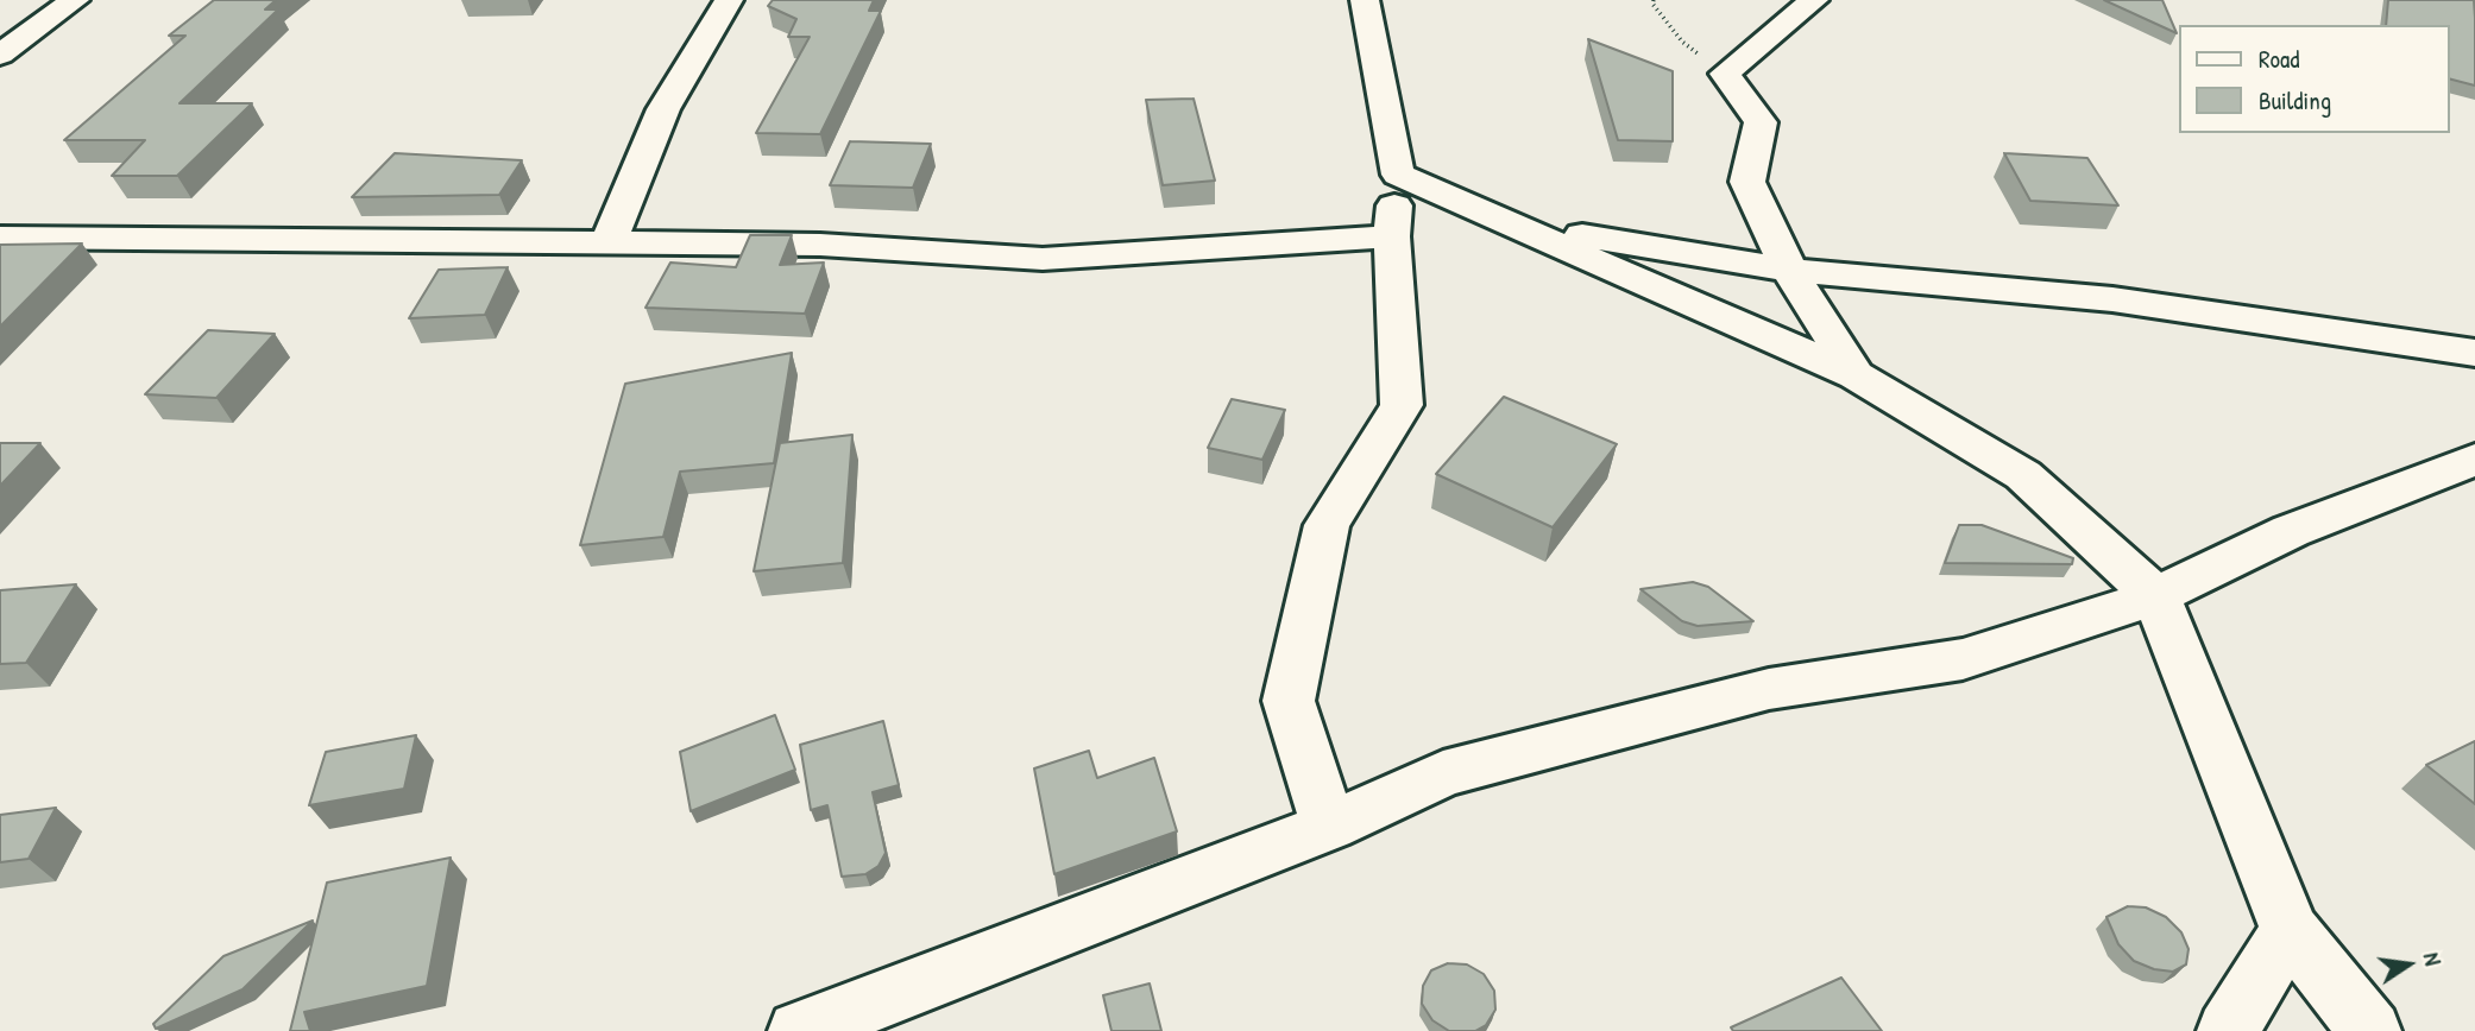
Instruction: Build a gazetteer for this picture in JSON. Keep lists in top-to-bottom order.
{
  "legend": ["Road", "Building"],
  "north": "right"
}
